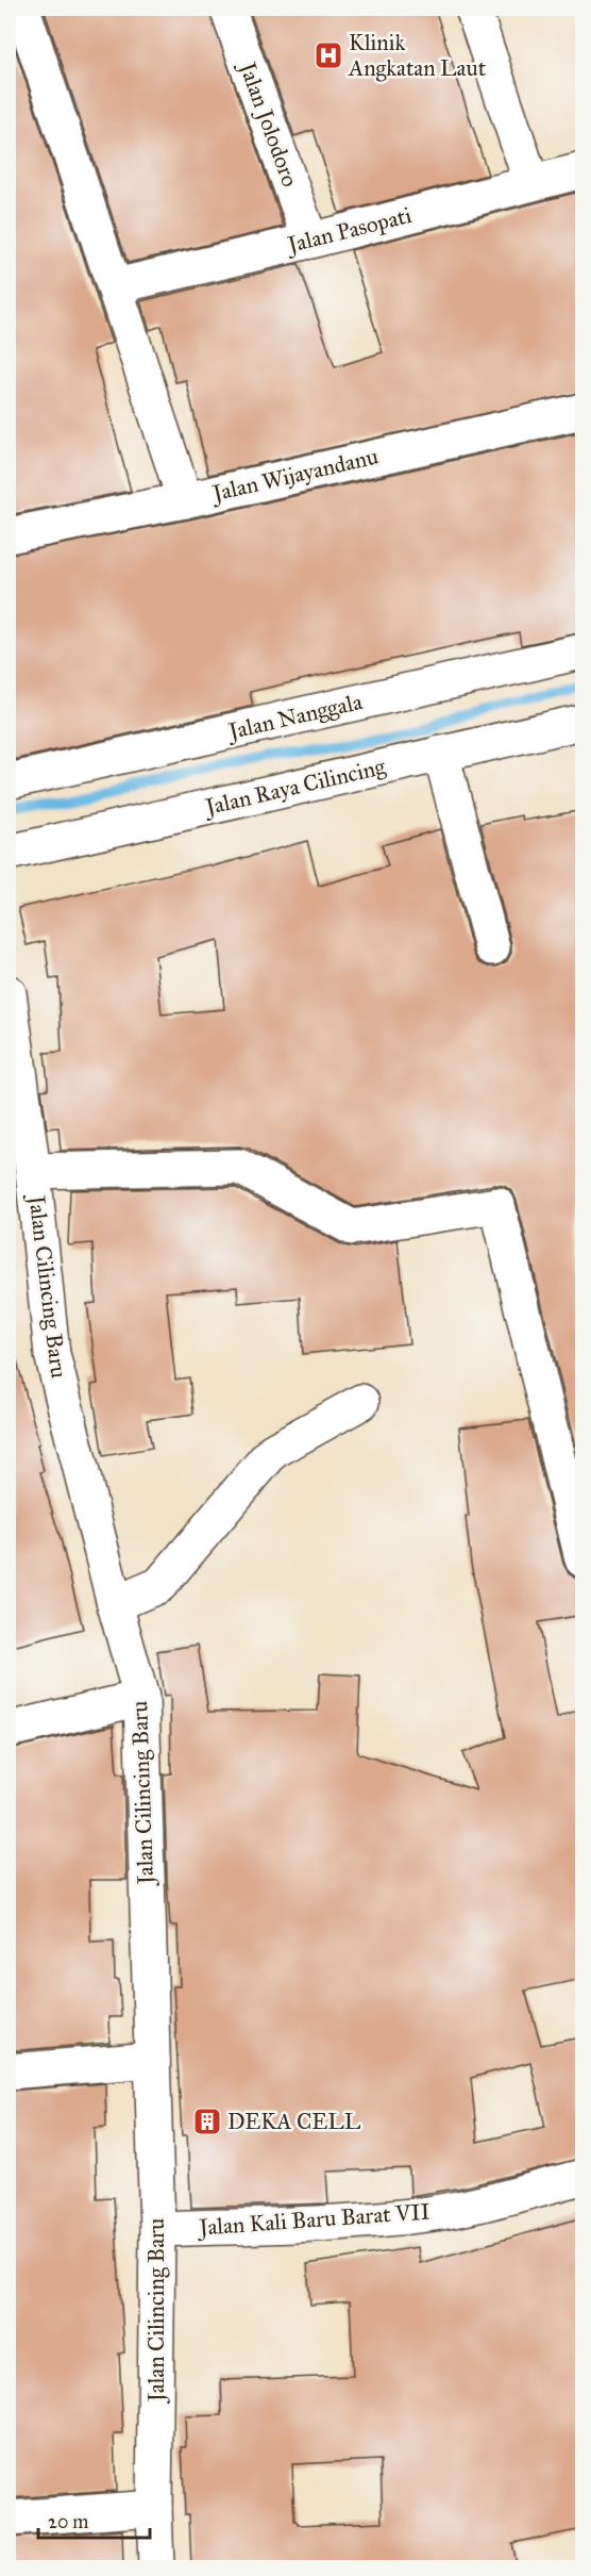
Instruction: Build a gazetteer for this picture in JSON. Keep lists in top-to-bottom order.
{
  "streets": {
    "street": [
      "Jalan Jolodoro",
      "Jalan Pasopati",
      "Jalan Wijayandanu",
      "Jalan Nanggala",
      "Jalan Raya Cilincing",
      "Jalan Cilincing Baru",
      "Jalan Kali Baru Barat VII"
    ]
  },
  "crossings": [
    ["Jalan Jolodoro", "Jalan Pasopati"],
    ["Jalan Cilincing Baru", "Jalan Kali Baru Barat VII"]
  ],
  "places": {
    "hospital": ["Klinik Angkatan Laut"],
    "building": ["DEKA CELL"]
  },
  "scale_bar": "20 m"
}
